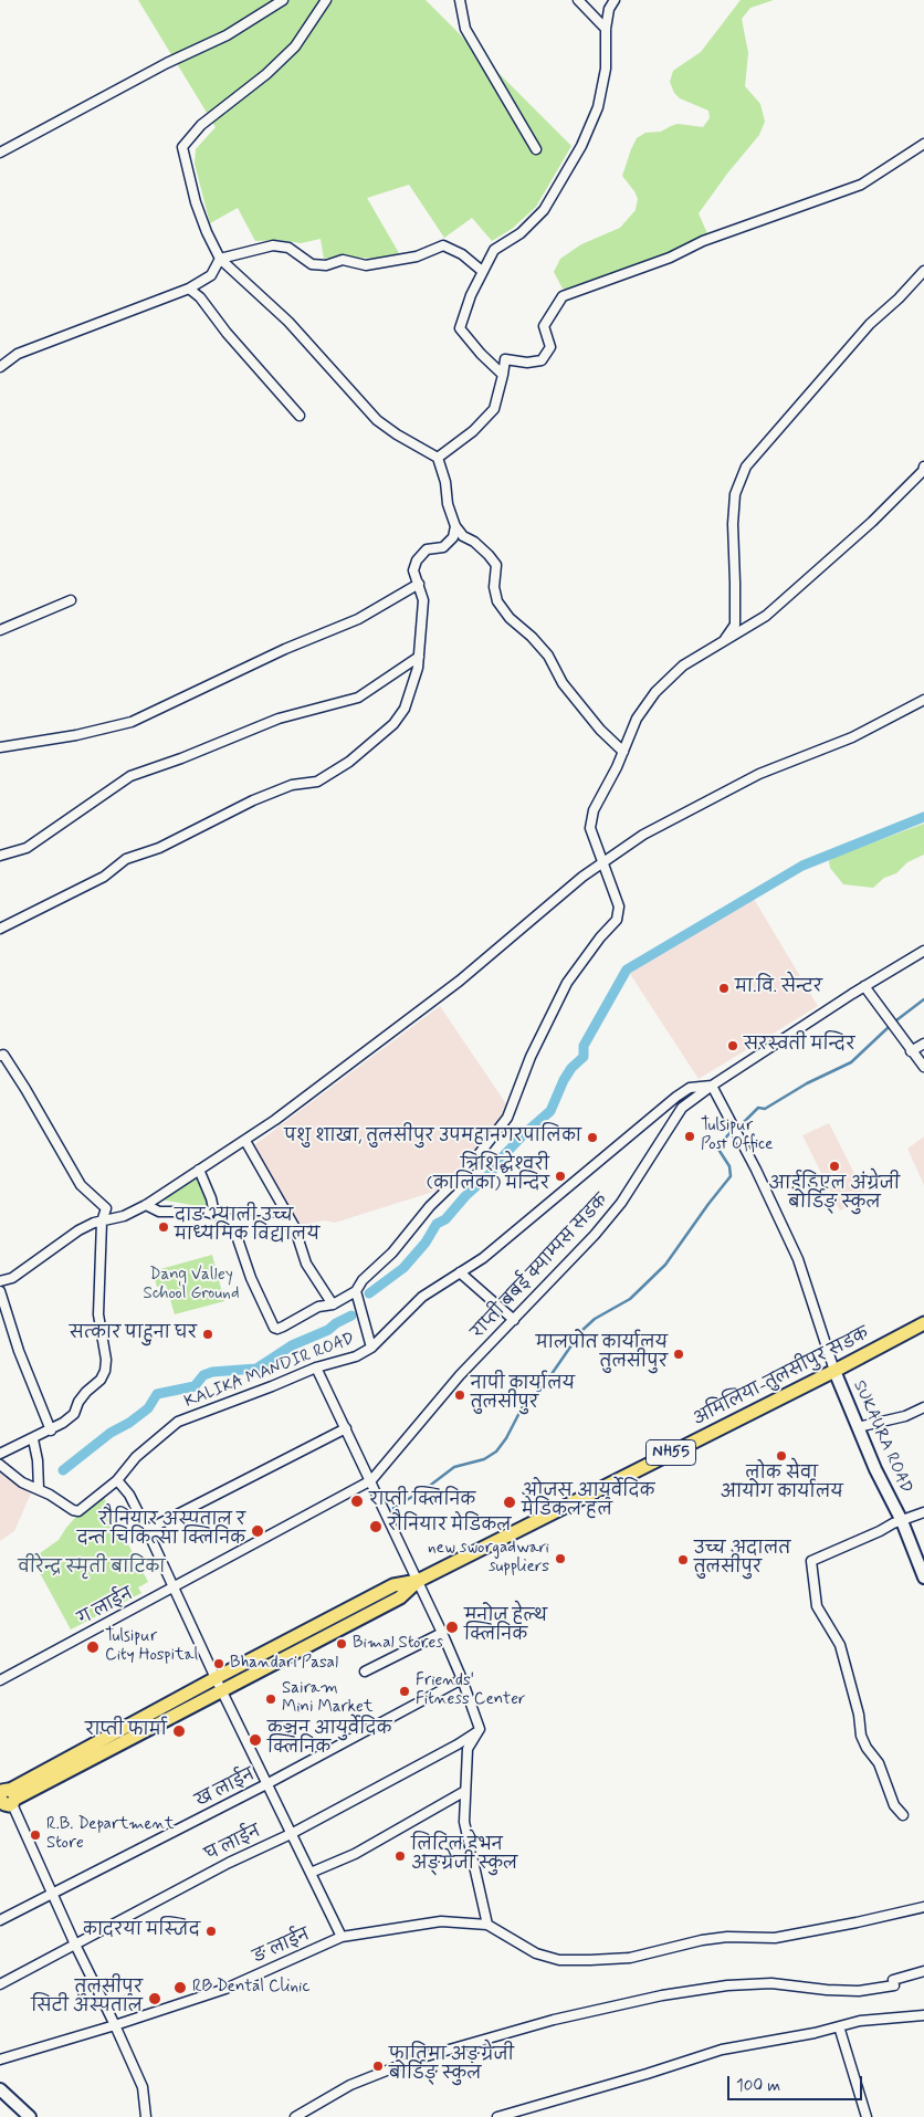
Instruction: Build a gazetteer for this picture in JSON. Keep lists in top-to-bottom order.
{
  "streets": {
    "main road": ["अमिलिया-तुलसीपुर सडक", "NH55"],
    "street": [
      "राप्ती बबई क्याम्पस सडक",
      "KALIKA MANDIR ROAD",
      "SUKAURA ROAD",
      "ग लाईन",
      "ख लाईन",
      "घ लाईन",
      "ङ लाईन"
    ]
  },
  "crossings": [
    ["राप्ती बबई क्याम्पस सडक", "KALIKA MANDIR ROAD"],
    ["राप्ती बबई क्याम्पस सडक", "ग लाईन"],
    ["अमिलिया-तुलसीपुर सडक", "SUKAURA ROAD"],
    ["अमिलिया-तुलसीपुर सडक", "NH55"]
  ],
  "parks": ["Dang Valley School Ground", "वीरेन्द्र स्मृती बाटिका"],
  "places": [
    "मा.वि. सेन्टर",
    "सरस्वती मन्दिर",
    "Tulsipur Post Office",
    "पशु शाखा, तुलसीपुर उपमहानगरपालिका",
    "आईडिएल अंग्रेजी बोर्डिङ् स्कुल",
    "त्रिशिद्धेश्वरी (कालिका) मन्दिर",
    "दाङ भ्याली उच्च माध्यमिक विद्यालय",
    "सत्कार पाहुना घर",
    "मालपोत कार्यालय तुलसीपुर",
    "नापी कार्यालय तुलसीपुर",
    "लोक सेवा आयोग कार्यालय",
    "राप्ती क्लिनिक",
    "ओजस आयुर्वेदिक मेडिकल हल",
    "रौनियार मेडिकल",
    "रौनियार अस्पताल र दन्त चिकित्सा क्लिनिक",
    "new sworgadwari suppliers",
    "उच्च अदालत तुलसीपुर",
    "मनोज हेल्थ क्लिनिक",
    "Bimal Stores",
    "Tulsipur City Hospital",
    "Bhandari Pasal",
    "Friends' Fitness Center",
    "Sairam Mini Market",
    "राप्ती फार्मा",
    "कञ्चन आयुर्वेदिक क्लिनिक",
    "R.B. Department Store",
    "लिटिल हेभन अङ्‍ग्रेजी स्कुल",
    "कादरया मस्जिद",
    "RB Dental Clinic",
    "तुलसीपुर सिटी अस्पताल",
    "फातिमा अङ्‍ग्रेजी बोर्डिङ् स्कुल"
  ],
  "scale_bar": "100 m"
}
